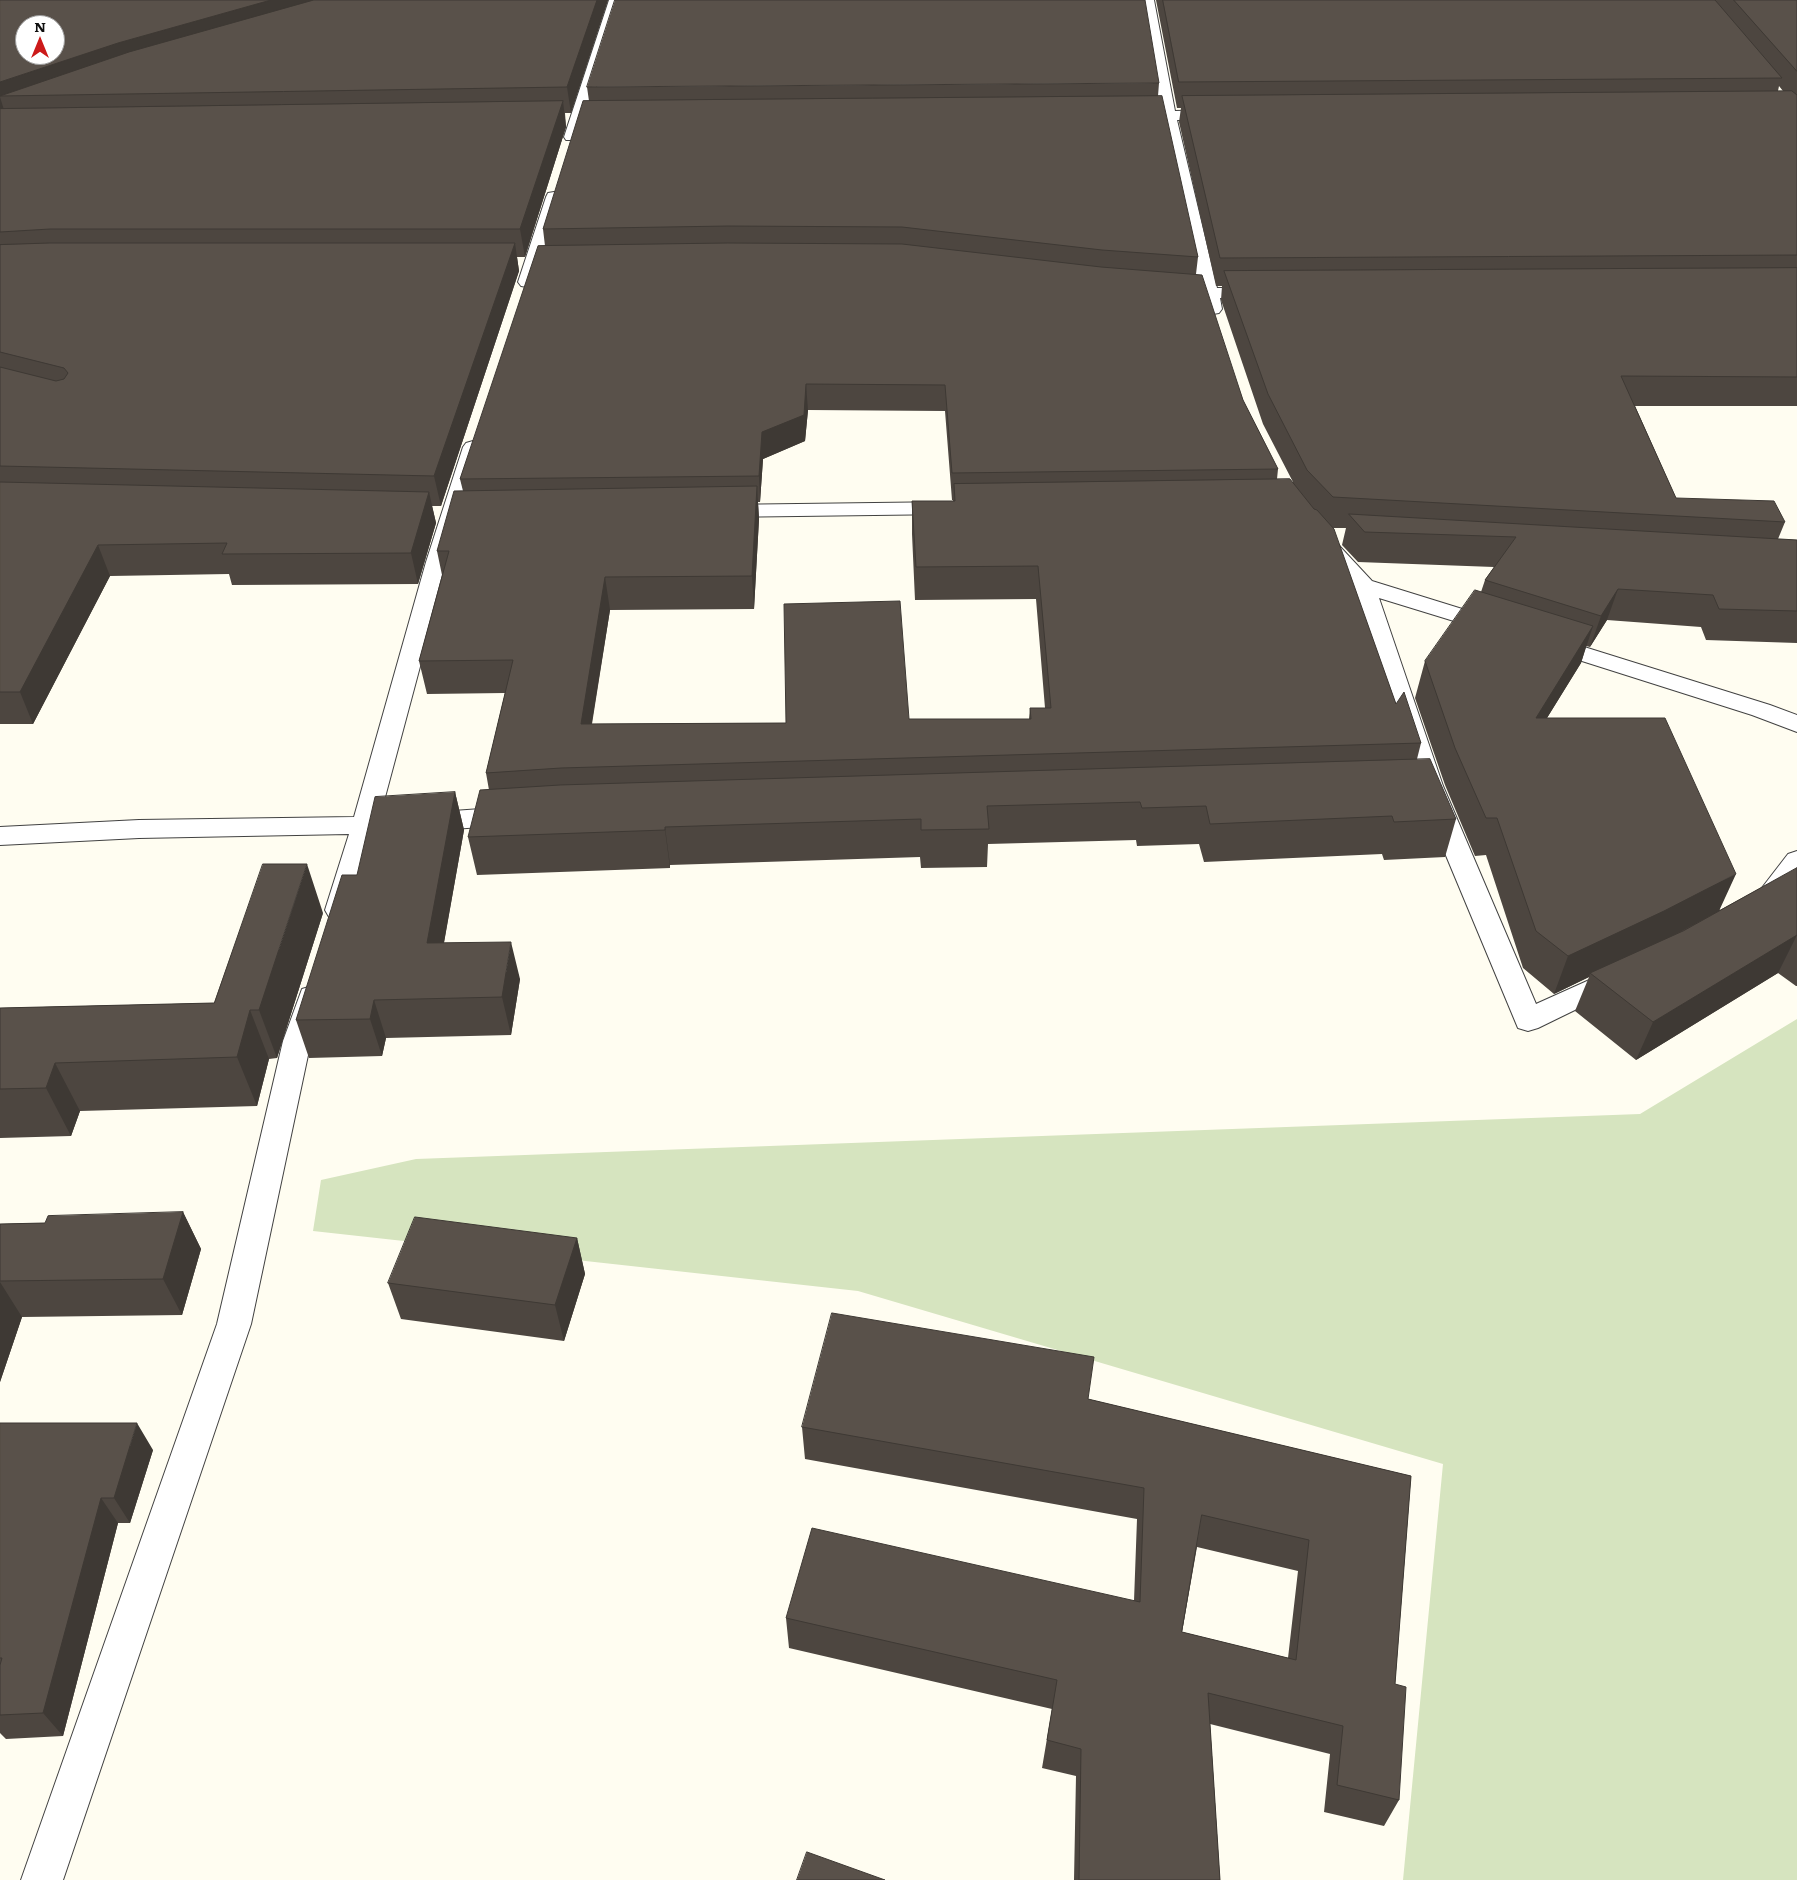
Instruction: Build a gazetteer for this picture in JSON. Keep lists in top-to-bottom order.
{
  "north": "top"
}
